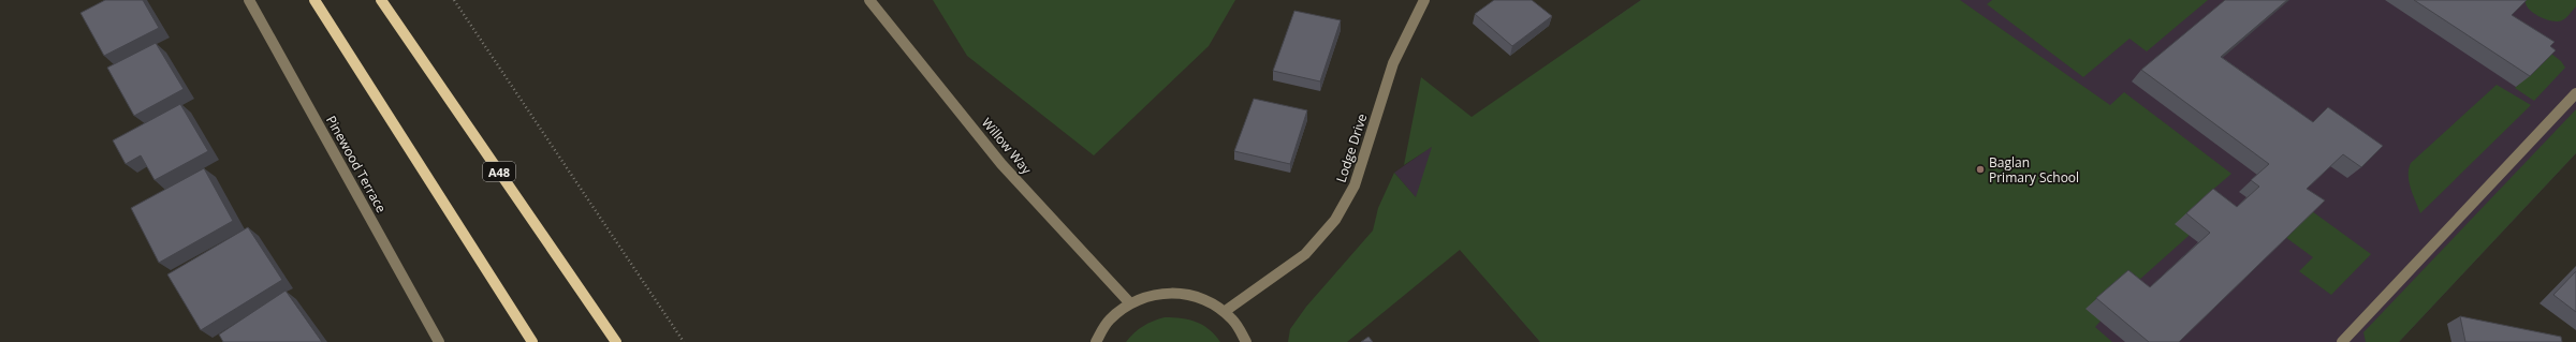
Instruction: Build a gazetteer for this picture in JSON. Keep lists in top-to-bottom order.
{
  "streets": {
    "main road": ["A48"],
    "street": ["Willow Way", "Lodge Drive", "Pinewood Terrace"]
  },
  "places": ["Baglan Primary School"]
}
